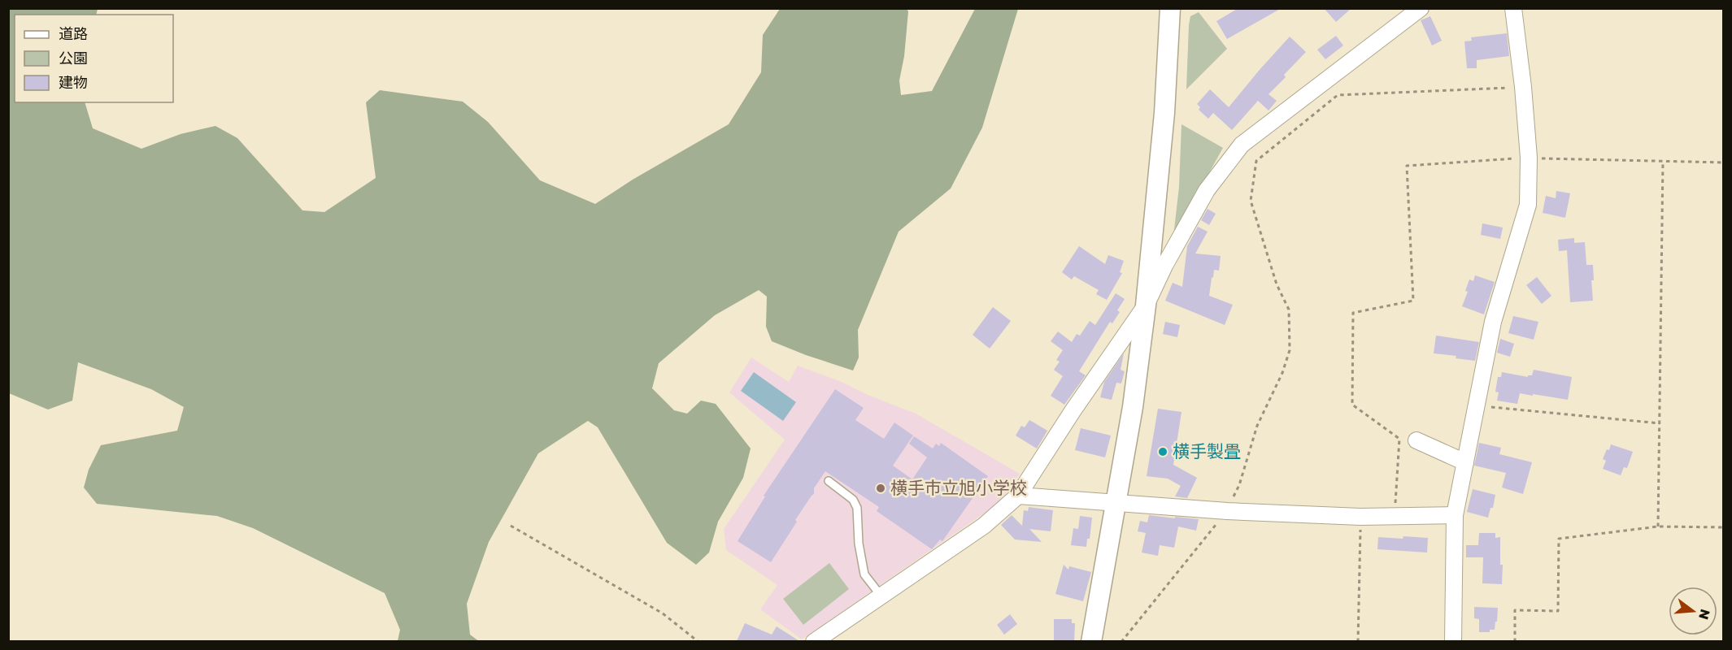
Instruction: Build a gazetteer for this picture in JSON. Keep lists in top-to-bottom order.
{
  "places": ["横手製畳", "横手市立旭小学校"],
  "legend": ["道路", "公園", "建物"],
  "north": "right"
}
